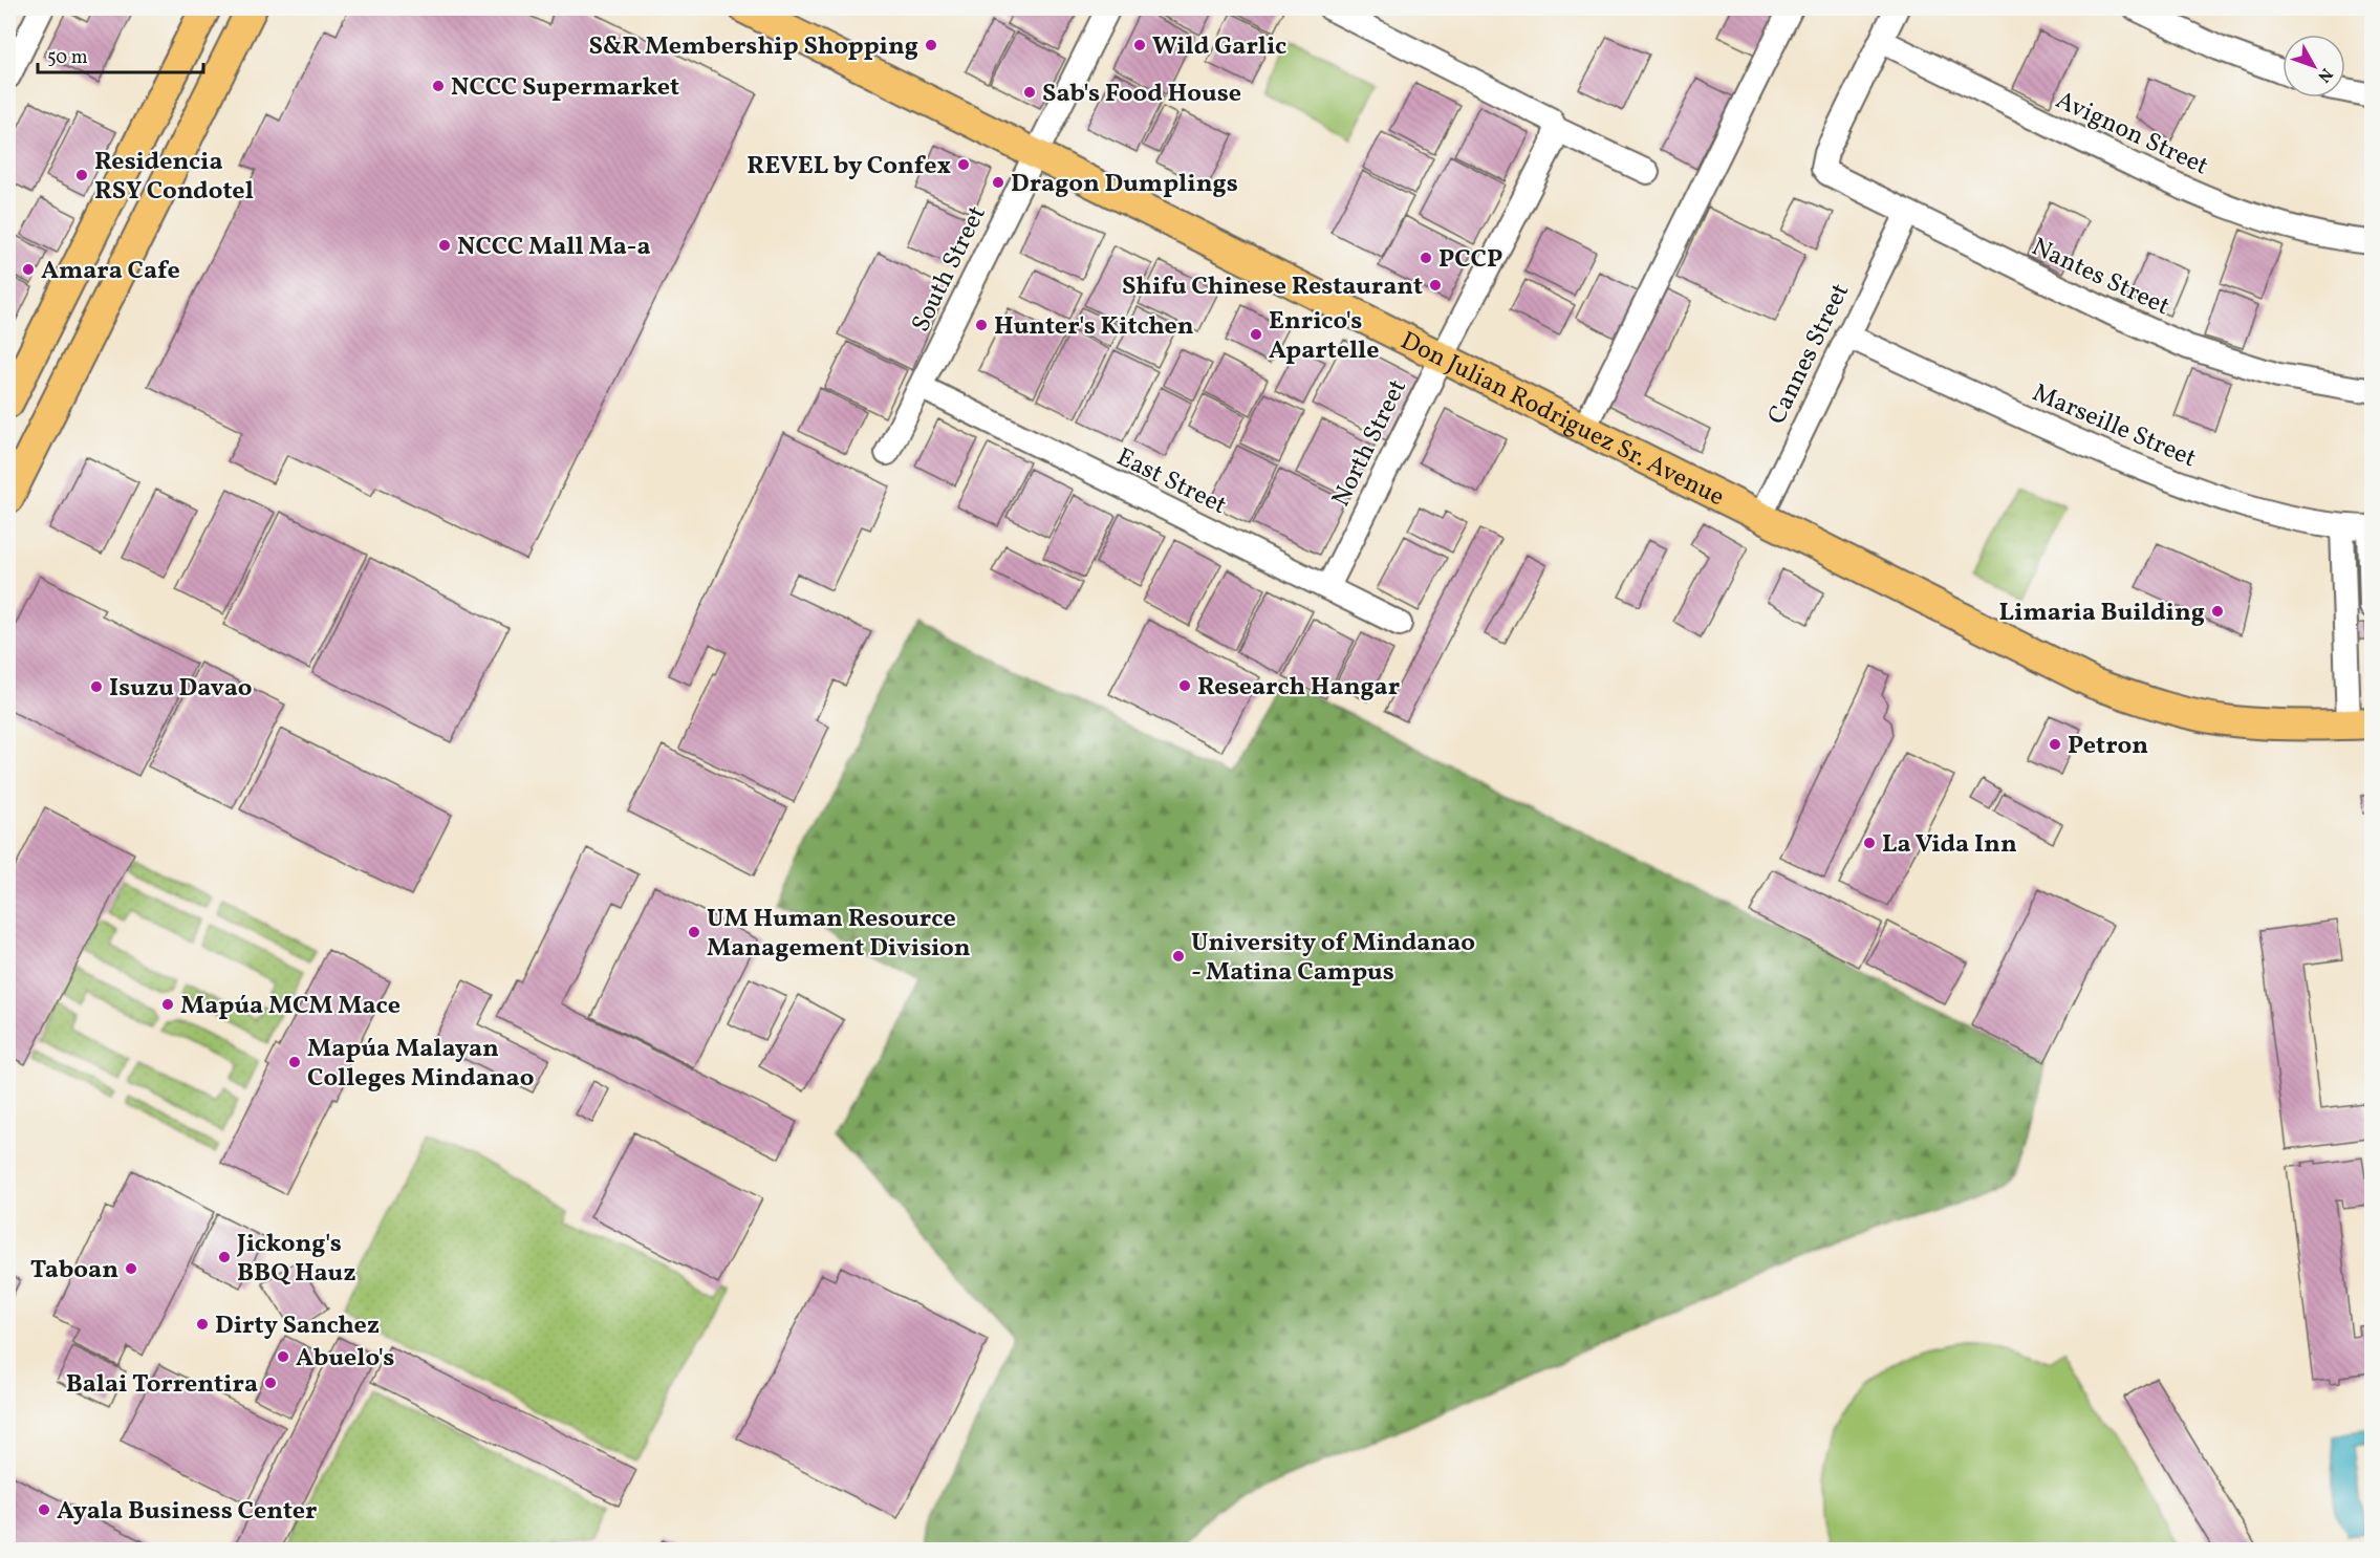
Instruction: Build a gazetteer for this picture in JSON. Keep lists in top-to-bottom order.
{
  "streets": {
    "main road": ["Don Julian Rodriguez Sr. Avenue"],
    "street": [
      "Avignon Street",
      "South Street",
      "Nantes Street",
      "Cannes Street",
      "Marseille Street",
      "North Street",
      "East Street"
    ]
  },
  "crossings": [
    ["Avignon Street", "Nantes Street"],
    ["South Street", "Don Julian Rodriguez Sr. Avenue"],
    ["South Street", "East Street"],
    ["Nantes Street", "Cannes Street"],
    ["Cannes Street", "Don Julian Rodriguez Sr. Avenue"],
    ["Cannes Street", "Marseille Street"],
    ["Don Julian Rodriguez Sr. Avenue", "North Street"],
    ["North Street", "East Street"]
  ],
  "places": [
    "S&R Membership Shopping",
    "Wild Garlic",
    "NCCC Supermarket",
    "Sab's Food House",
    "REVEL by Confex",
    "Residencia RSY Condotel",
    "Dragon Dumplings",
    "NCCC Mall Ma-a",
    "PCCP",
    "Amara Cafe",
    "Shifu Chinese Restaurant",
    "Hunter's Kitchen",
    "Enrico's Apartelle",
    "Limaria Building",
    "Research Hangar",
    "Isuzu Davao",
    "Petron",
    "La Vida Inn",
    "UM Human Resource Management Division",
    "University of Mindanao - Matina Campus",
    "Mapúa MCM Mace",
    "Mapúa Malayan Colleges Mindanao",
    "Jickong's BBQ Hauz",
    "Taboan",
    "Dirty Sanchez",
    "Abuelo's",
    "Balai Torrentira",
    "Ayala Business Center"
  ],
  "scale_bar": "50 m",
  "north": "bottom right"
}
